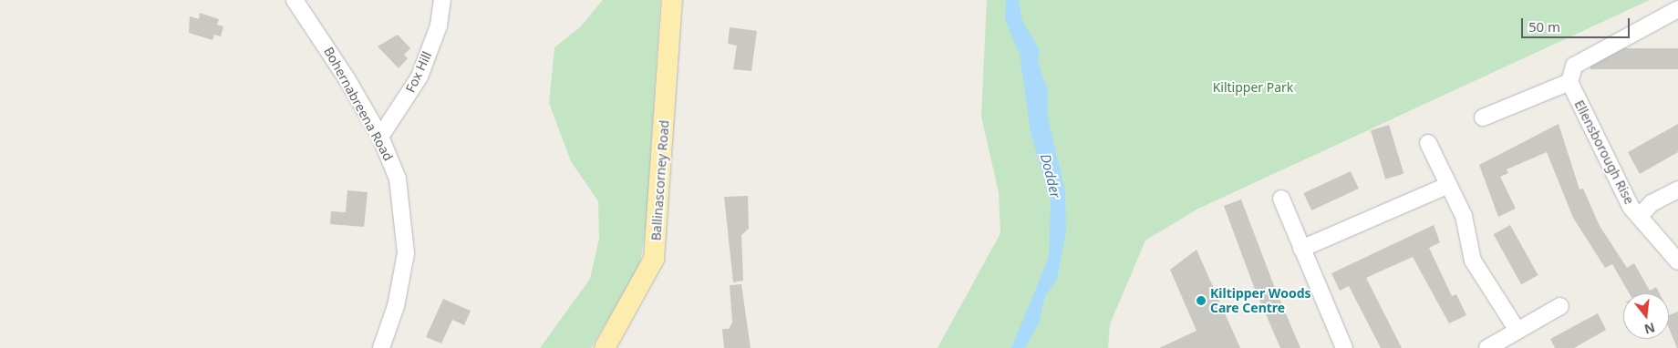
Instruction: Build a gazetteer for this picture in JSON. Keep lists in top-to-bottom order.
{
  "streets": {
    "main road": ["Ballinascorney Road"],
    "street": ["Fox Hill", "Bohernabreena Road", "Ellensborough Rise"]
  },
  "crossings": [
    ["Fox Hill", "Bohernabreena Road"]
  ],
  "water": ["Dodder"],
  "parks": ["Kiltipper Park"],
  "places": ["Kiltipper Woods Care Centre"],
  "scale_bar": "50 m",
  "north": "bottom"
}
